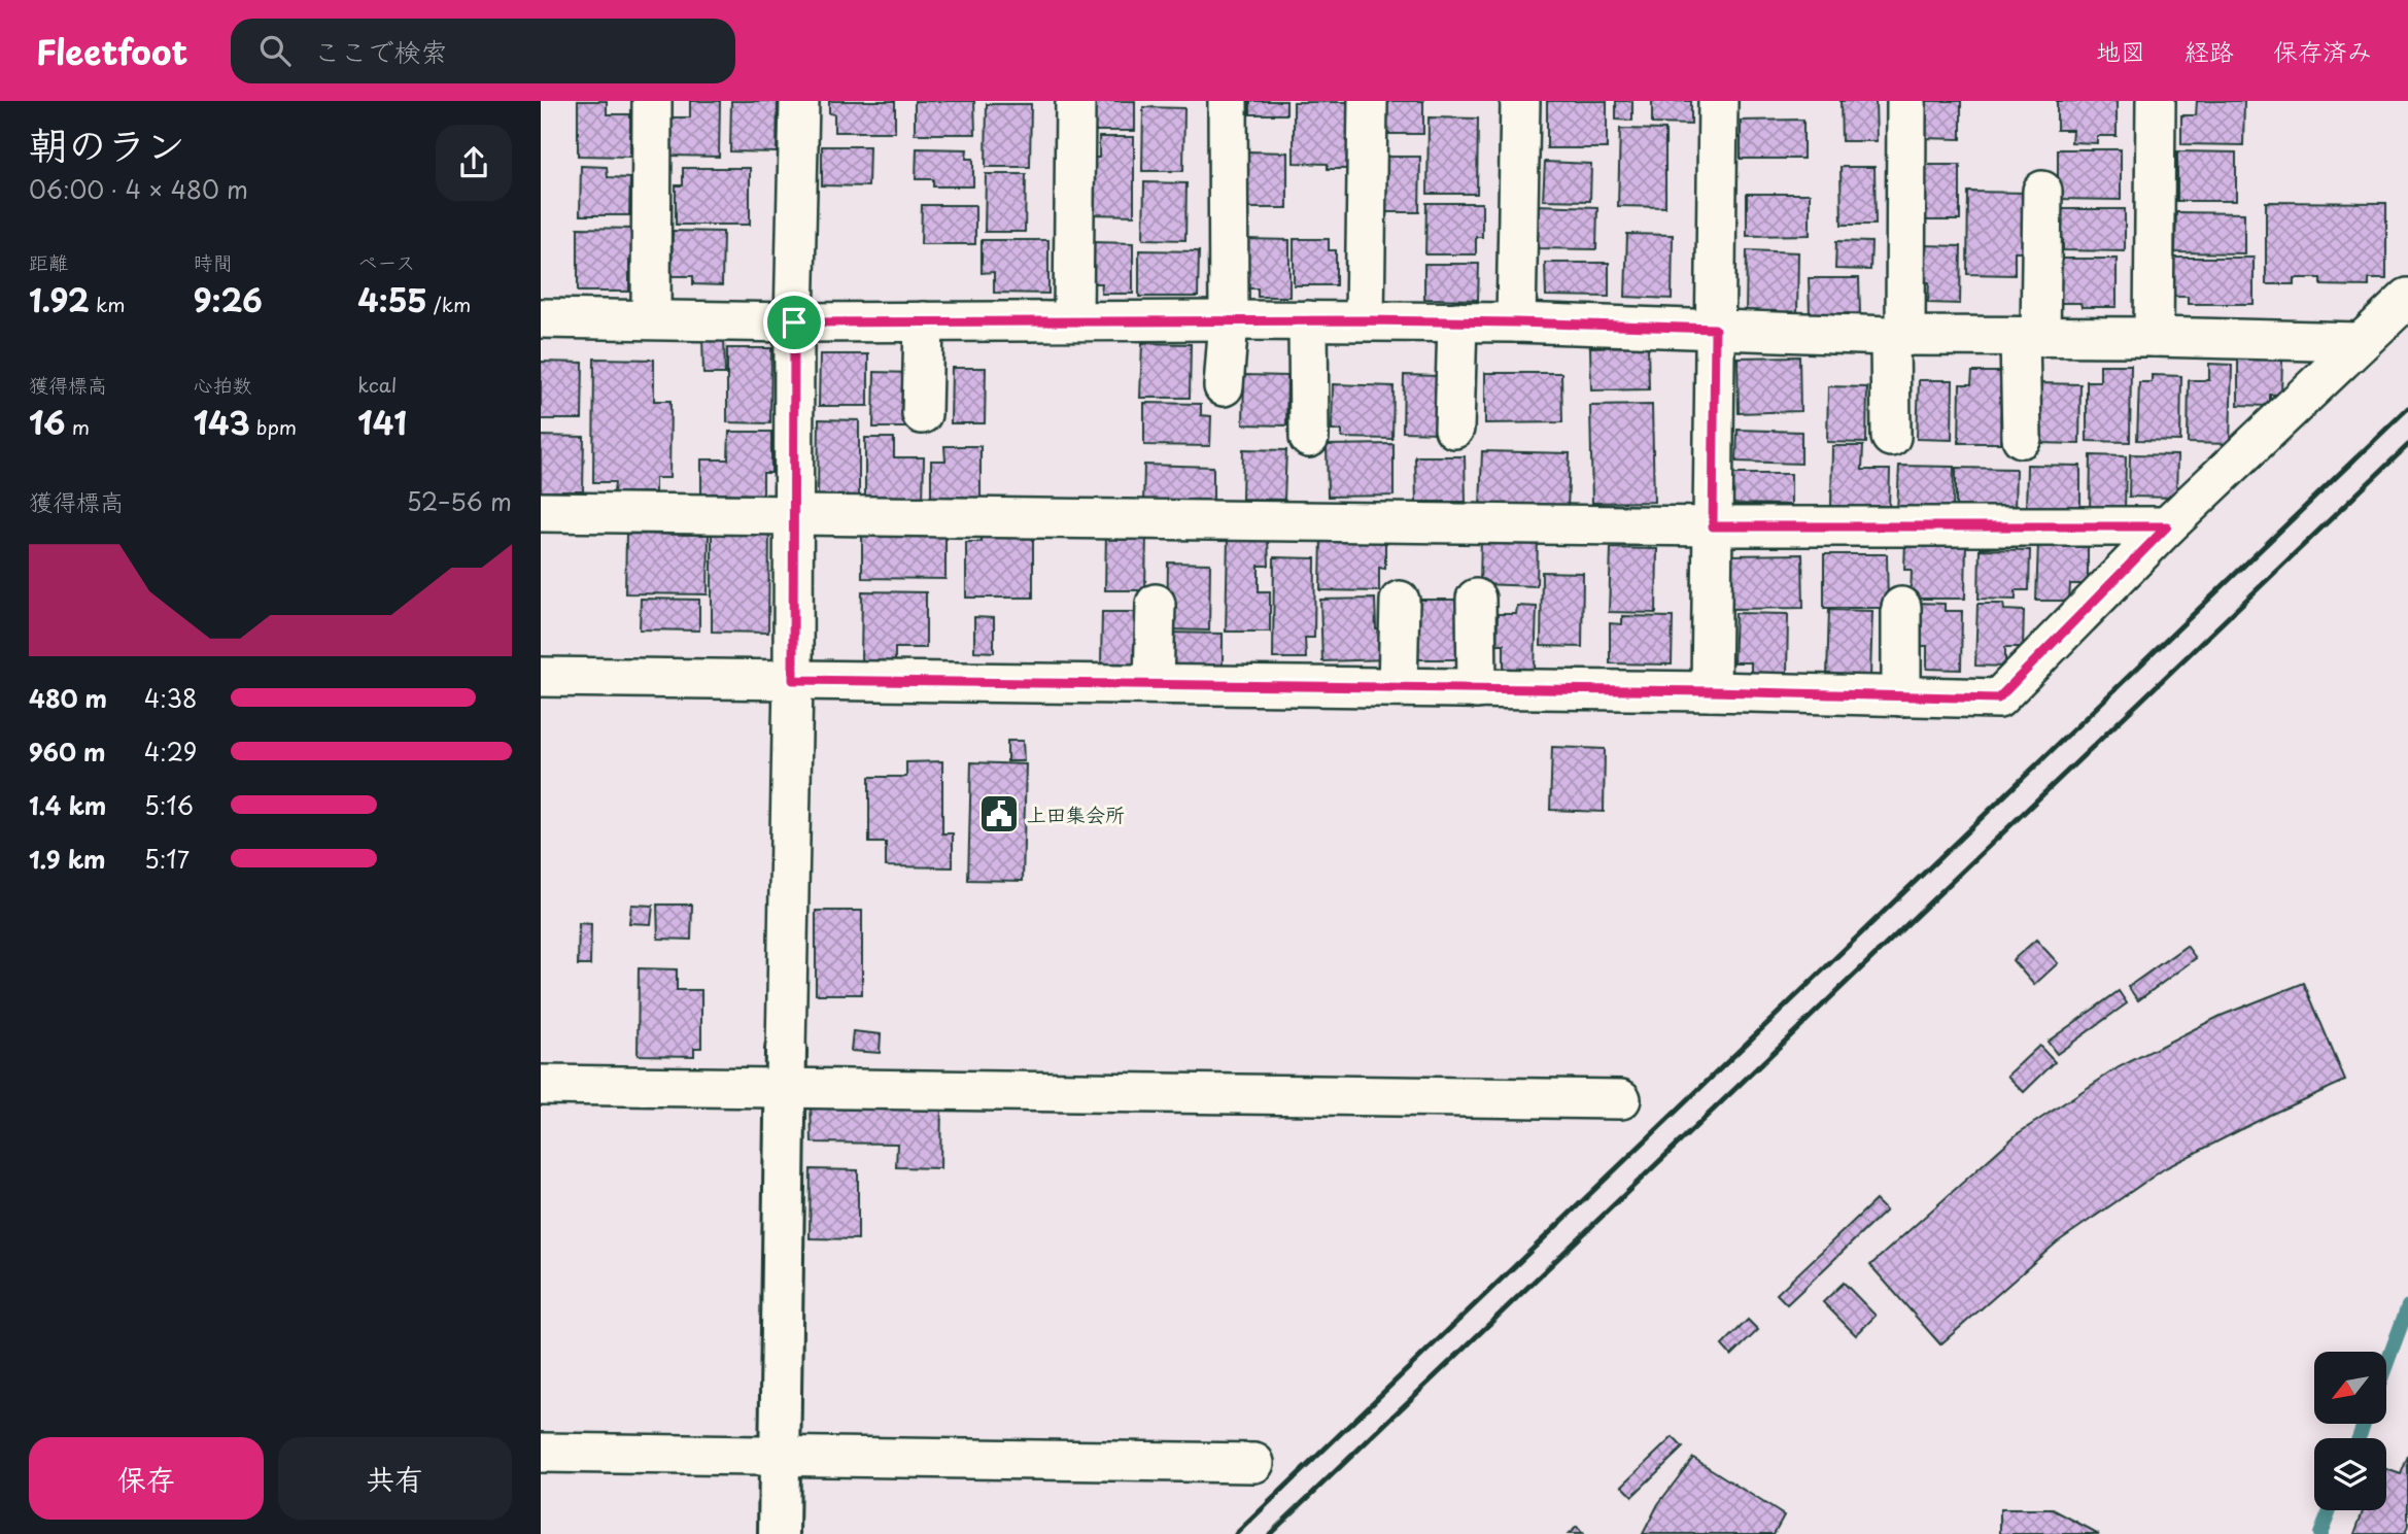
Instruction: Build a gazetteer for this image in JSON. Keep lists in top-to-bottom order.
{
  "places": {
    "public building": ["上田集会所"]
  },
  "north": "bottom left",
  "page": {
    "header": "Fleetfoot",
    "search": "ここで検索",
    "nav": ["地図", "経路", "保存済み"],
    "heading": ["朝のラン", "06:00 · 4 × 480 m"],
    "stats": [
      ["距離", "1.92 km"],
      ["時間", "9:26"],
      ["ペース", "4:55 /km"],
      ["獲得標高", "16 m"],
      ["心拍数", "143 bpm"],
      ["kcal", "141"]
    ],
    "chart": ["獲得標高", "52–56 m"],
    "list": [
      {
        "name": "480 m",
        "note": "4:38"
      },
      {
        "name": "960 m",
        "note": "4:29"
      },
      {
        "name": "1.4 km",
        "note": "5:16"
      },
      {
        "name": "1.9 km",
        "note": "5:17"
      }
    ],
    "buttons": ["保存", "共有"]
  }
}
